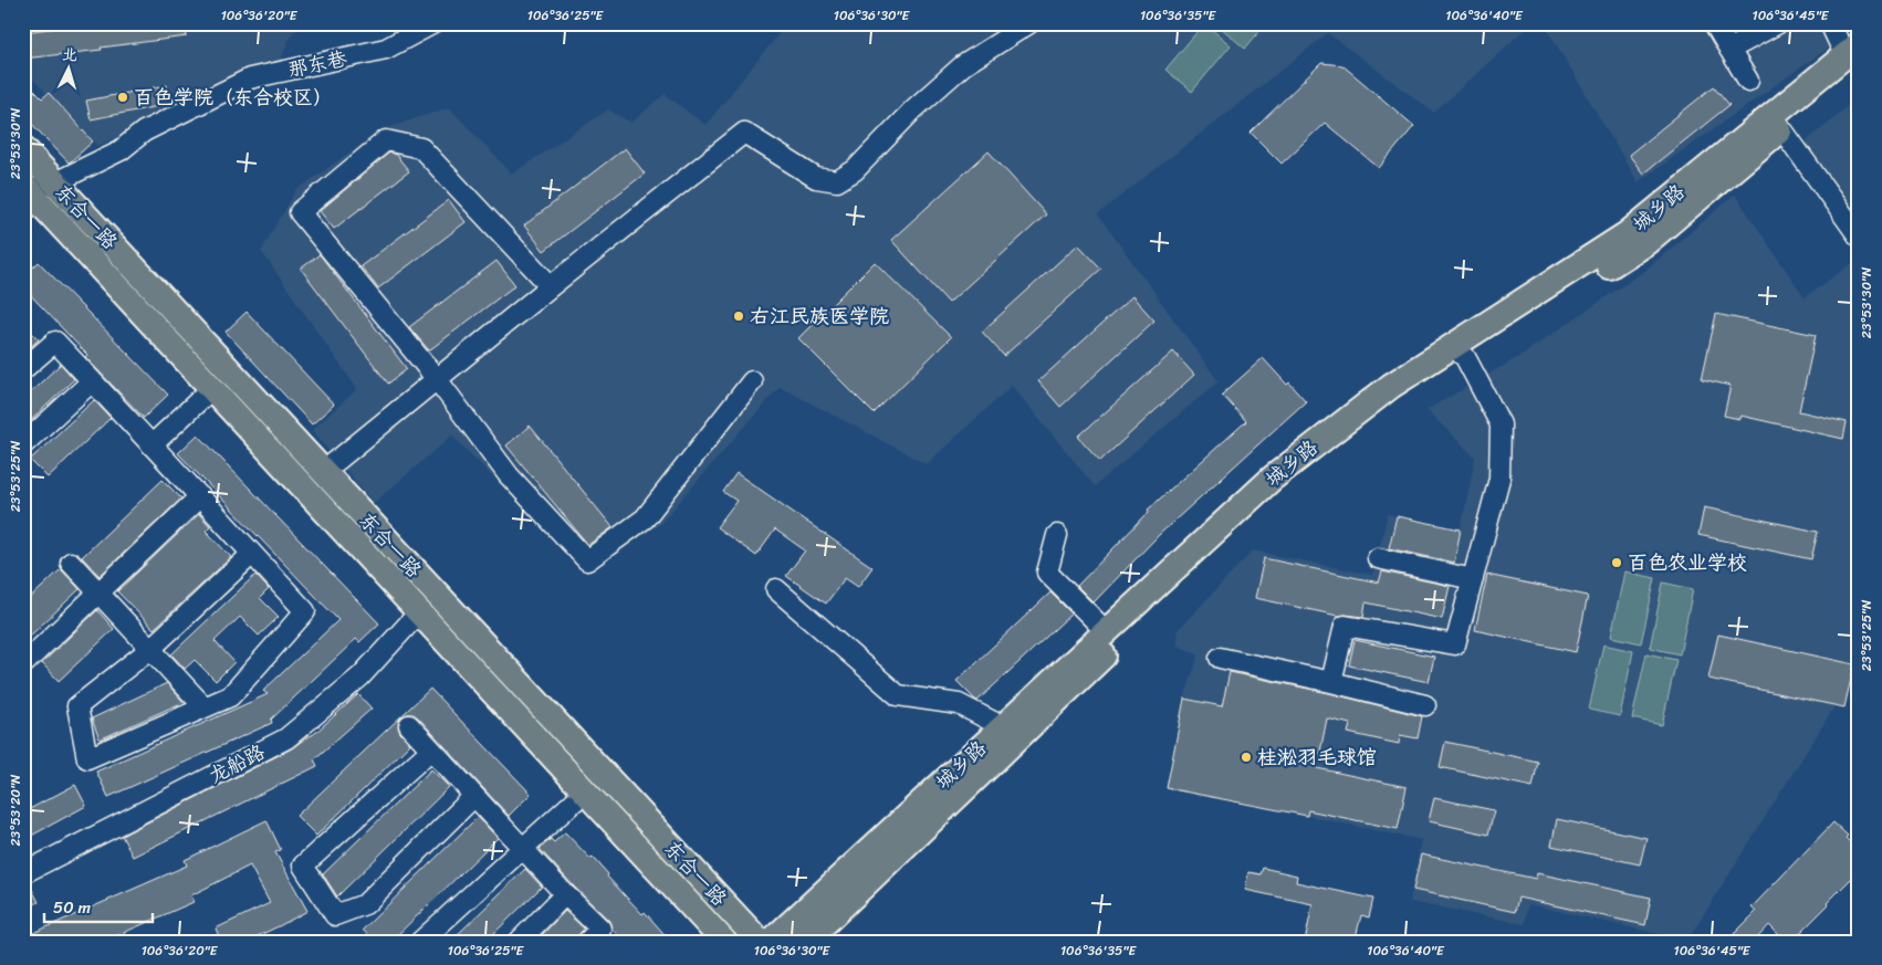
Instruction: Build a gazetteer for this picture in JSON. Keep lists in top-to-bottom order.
{
  "streets": {
    "main road": ["城乡路", "东合一路"],
    "street": ["那东巷", "龙船路"]
  },
  "crossings": [
    ["那东巷", "东合一路"],
    ["东合一路", "龙船路"]
  ],
  "places": [
    "百色学院（东合校区）",
    "右江民族医学院",
    "百色农业学校",
    "桂淞羽毛球馆"
  ],
  "scale_bar": "50 m",
  "north": "top",
  "coordinates": [
    "106°36'20\"E",
    "106°36'25\"E",
    "106°36'30\"E",
    "106°36'35\"E",
    "106°36'40\"E",
    "106°36'45\"E",
    "23°53'30\"N",
    "23°53'25\"N",
    "23°53'20\"N"
  ]
}
